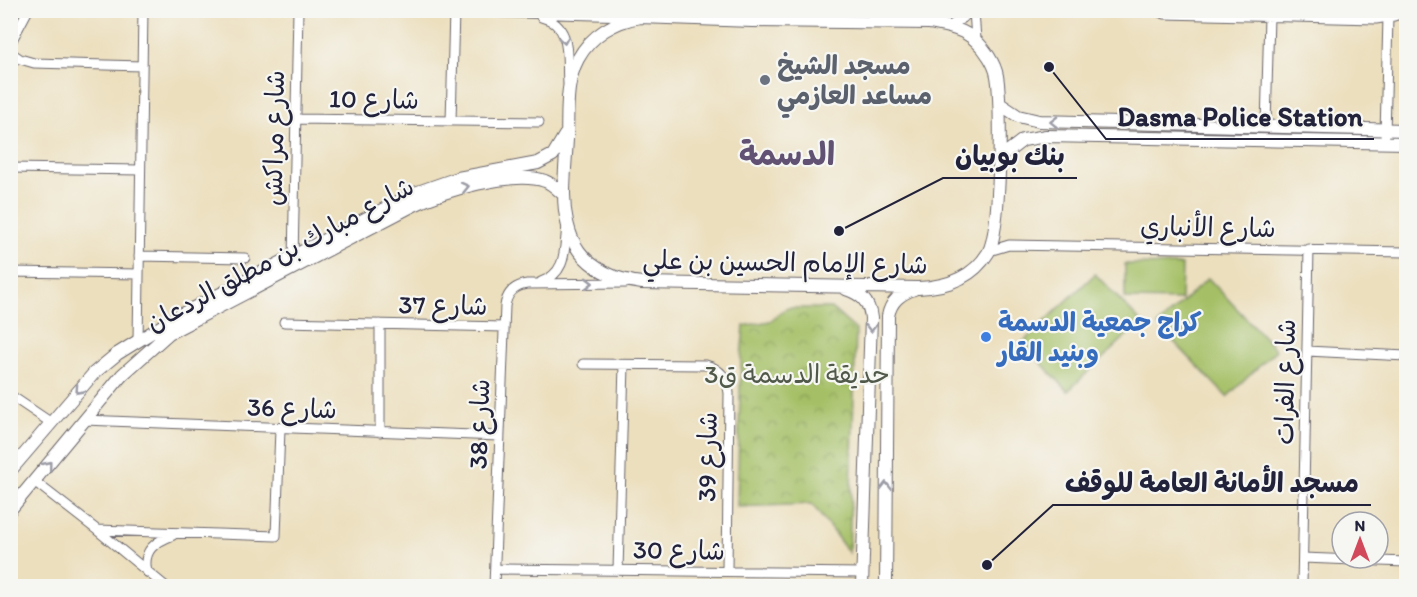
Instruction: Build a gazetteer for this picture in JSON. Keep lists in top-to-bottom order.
{
  "streets": {
    "street": [
      "شارع 10",
      "شارع مراكش",
      "شارع الأنباري",
      "شارع مبارك بن مطلق الردعان",
      "شارع الإمام الحسين بن علي",
      "شارع 37",
      "شارع الفرات",
      "شارع 36",
      "شارع 38",
      "شارع 39",
      "شارع 30"
    ]
  },
  "crossings": [
    ["شارع 10", "شارع مراكش"],
    ["شارع مراكش", "شارع مبارك بن مطلق الردعان"],
    ["شارع الأنباري", "شارع الإمام الحسين بن علي"],
    ["شارع الأنباري", "شارع الفرات"],
    ["شارع مبارك بن مطلق الردعان", "شارع الإمام الحسين بن علي"],
    ["شارع مبارك بن مطلق الردعان", "شارع 36"],
    ["شارع الإمام الحسين بن علي", "شارع 38"],
    ["شارع 37", "شارع 36"],
    ["شارع 37", "شارع 38"],
    ["شارع 36", "شارع 38"],
    ["شارع 38", "شارع 30"],
    ["شارع 39", "شارع 30"]
  ],
  "districts": ["الدسمة"],
  "parks": ["حديقة الدسمة ق3"],
  "places": [
    "Dasma Police Station",
    "مسجد الشيخ مساعد العازمي",
    "بنك بوبيان",
    "كراج جمعية الدسمة وبنيد القار",
    "مسجد الأمانة العامة للوقف"
  ],
  "north": "top"
}
